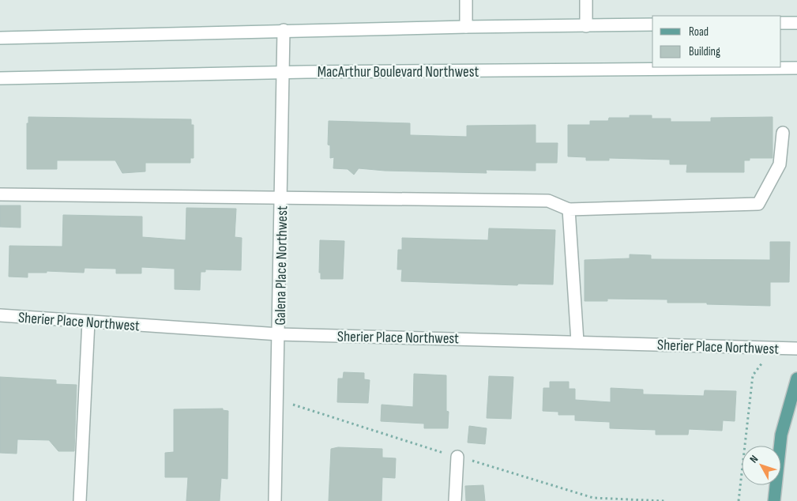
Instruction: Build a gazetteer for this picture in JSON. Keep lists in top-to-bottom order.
{
  "streets": {
    "main road": ["MacArthur Boulevard Northwest", "Galena Place Northwest", "Sherier Place Northwest"]
  },
  "crossings": [
    ["MacArthur Boulevard Northwest", "Galena Place Northwest"],
    ["Galena Place Northwest", "Sherier Place Northwest"]
  ],
  "legend": ["Road", "Building"],
  "north": "top left"
}
